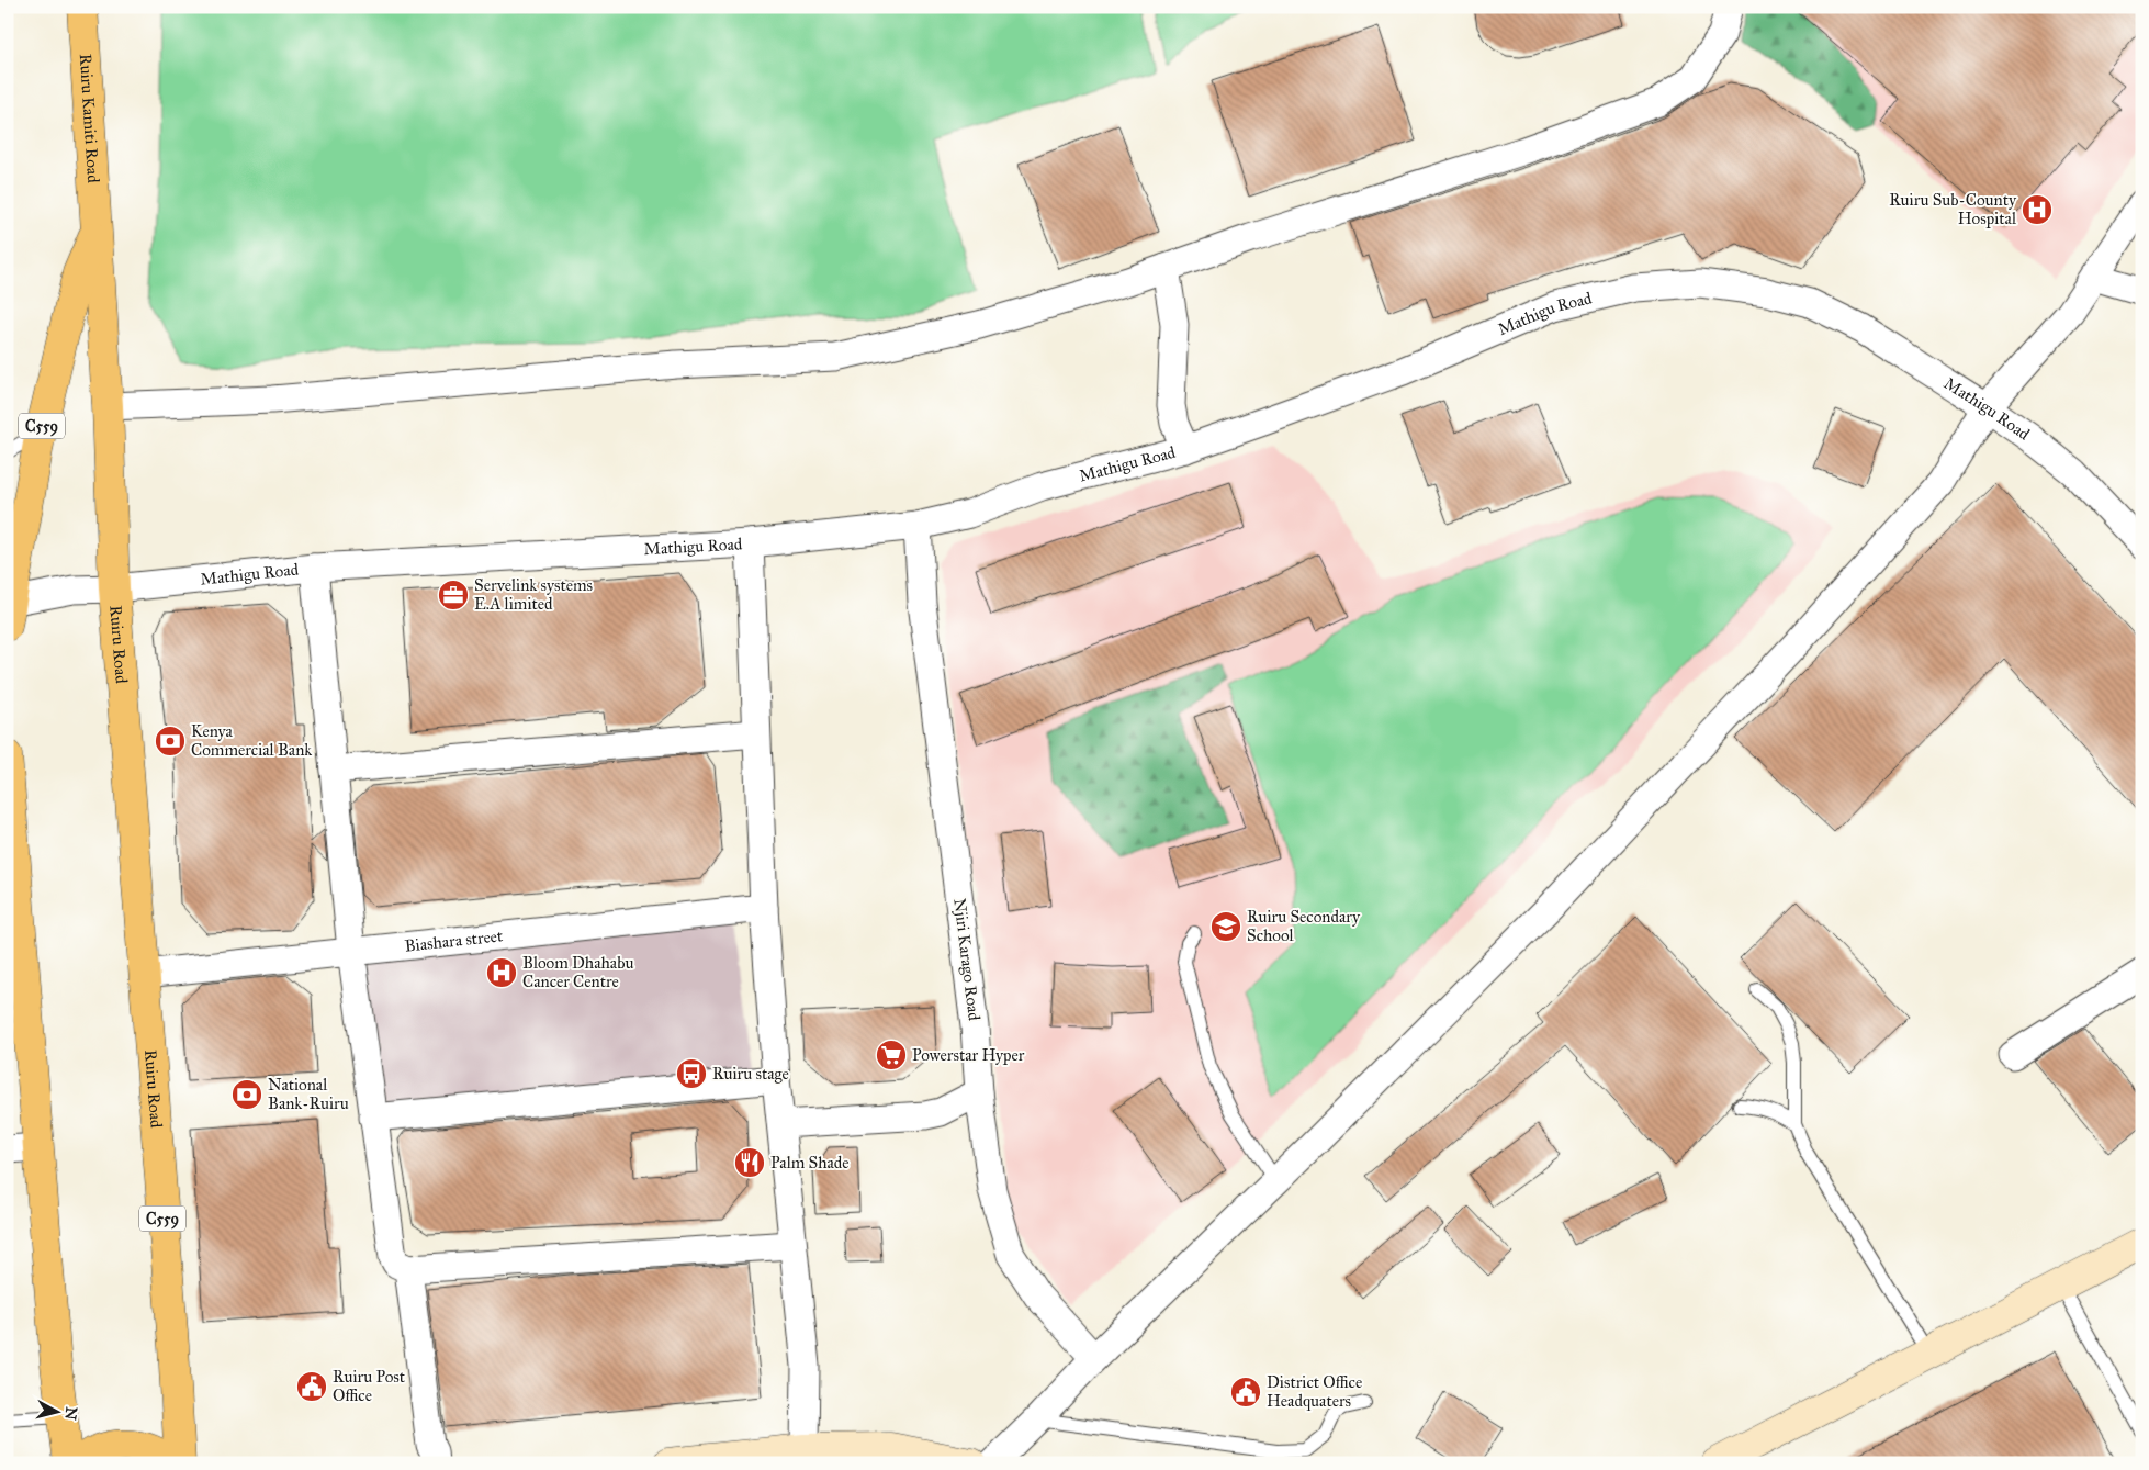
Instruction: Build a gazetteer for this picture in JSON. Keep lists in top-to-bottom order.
{
  "streets": {
    "main road": ["Ruiru Kamiti Road", "C559", "Ruiru Road"],
    "street": ["Mathigu Road", "Biashara street", "Njiri Karago Road"]
  },
  "crossings": [
    ["Ruiru Kamiti Road", "C559"],
    ["Ruiru Kamiti Road", "Ruiru Road"],
    ["Mathigu Road", "C559"],
    ["Mathigu Road", "Ruiru Road"],
    ["Mathigu Road", "Njiri Karago Road"],
    ["C559", "Ruiru Road"],
    ["Ruiru Road", "Biashara street"]
  ],
  "places": {
    "hospital": ["Ruiru Sub-County Hospital", "Bloom Dhahabu Cancer Centre"],
    "office": ["Servelink systems E.A limited"],
    "bank": ["Kenya Commercial Bank", "National Bank-Ruiru"],
    "school or university": ["Ruiru Secondary School"],
    "supermarket": ["Powerstar Hyper"],
    "bus stop": ["Ruiru stage"],
    "restaurant": ["Palm Shade"],
    "public building": ["Ruiru Post Office", "District Office Headquaters"]
  },
  "north": "right"
}
